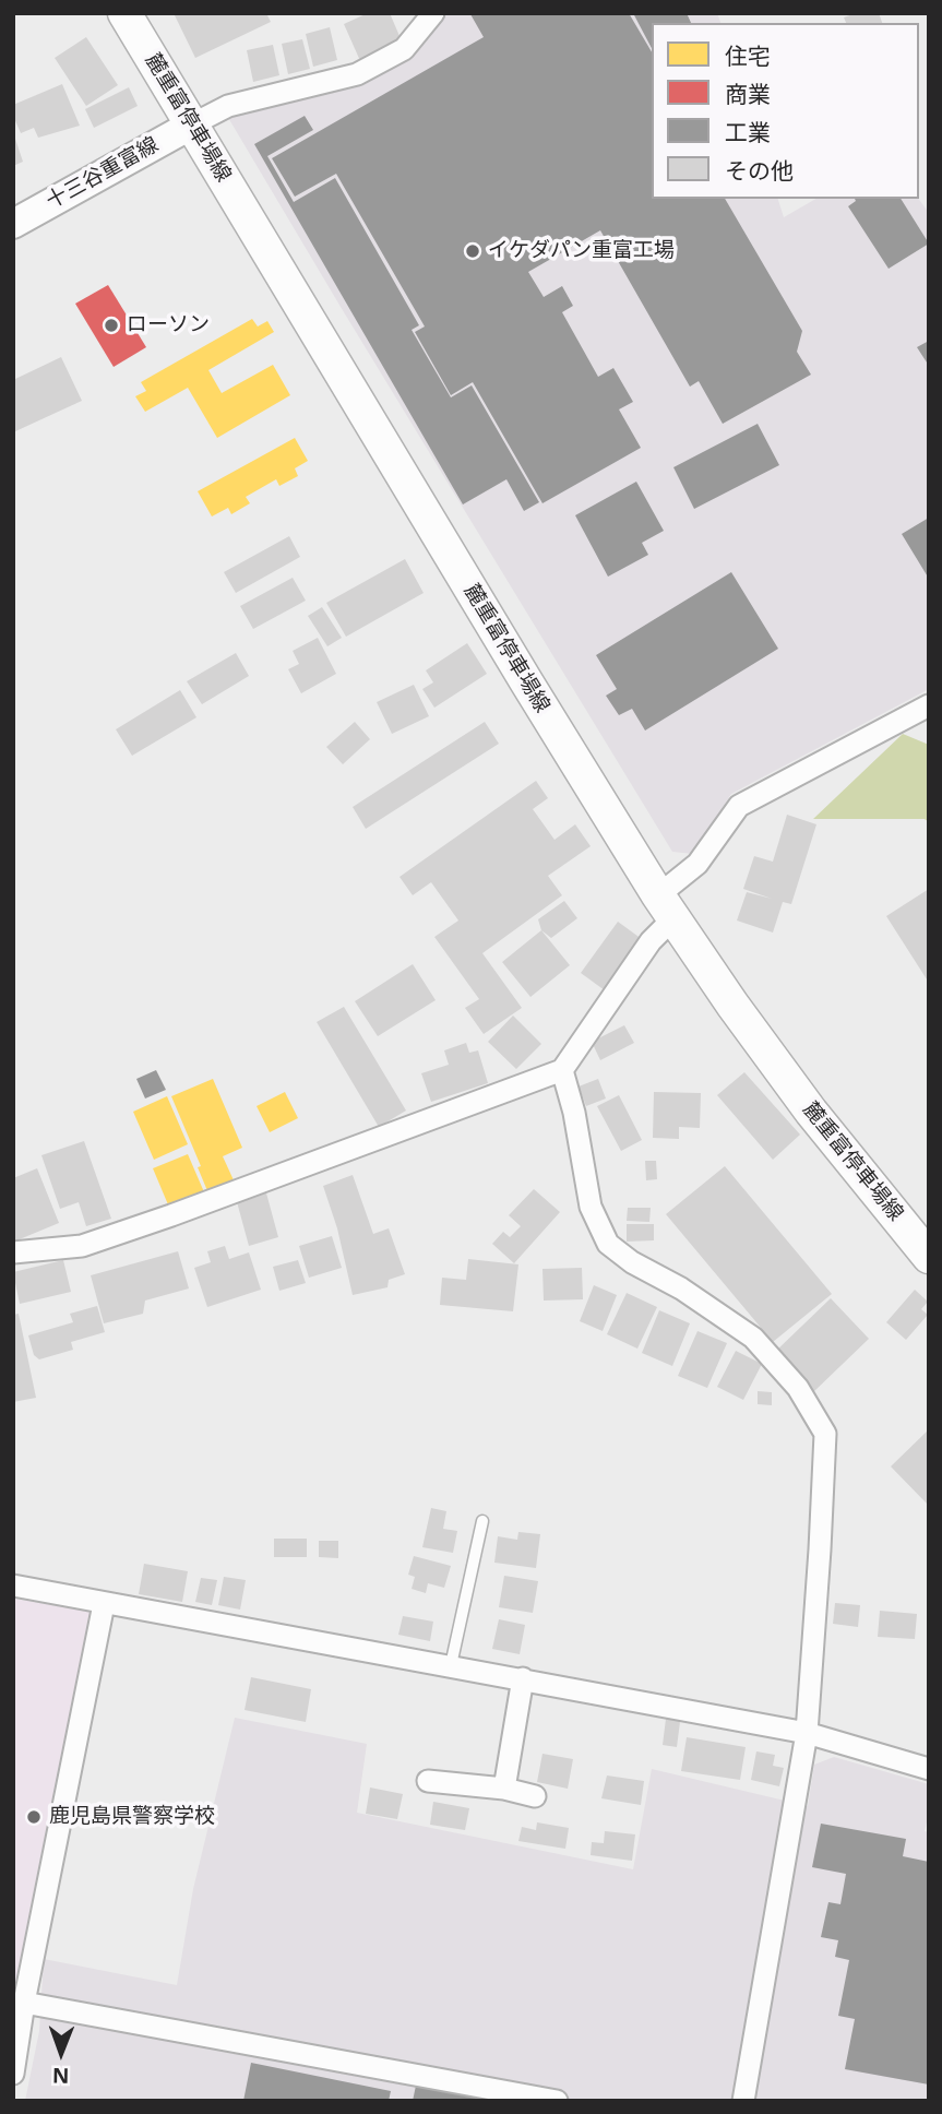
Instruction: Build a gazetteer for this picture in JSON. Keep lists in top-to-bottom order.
{
  "streets": {
    "main road": ["麓重富停車場線", "十三谷重富線"]
  },
  "crossings": [
    ["麓重富停車場線", "十三谷重富線"]
  ],
  "places": ["イケダパン重富工場", "ローソン", "鹿児島県警察学校"],
  "legend": [
    "住宅",
    "商業",
    "工業",
    "その他"
  ],
  "north": "bottom"
}
